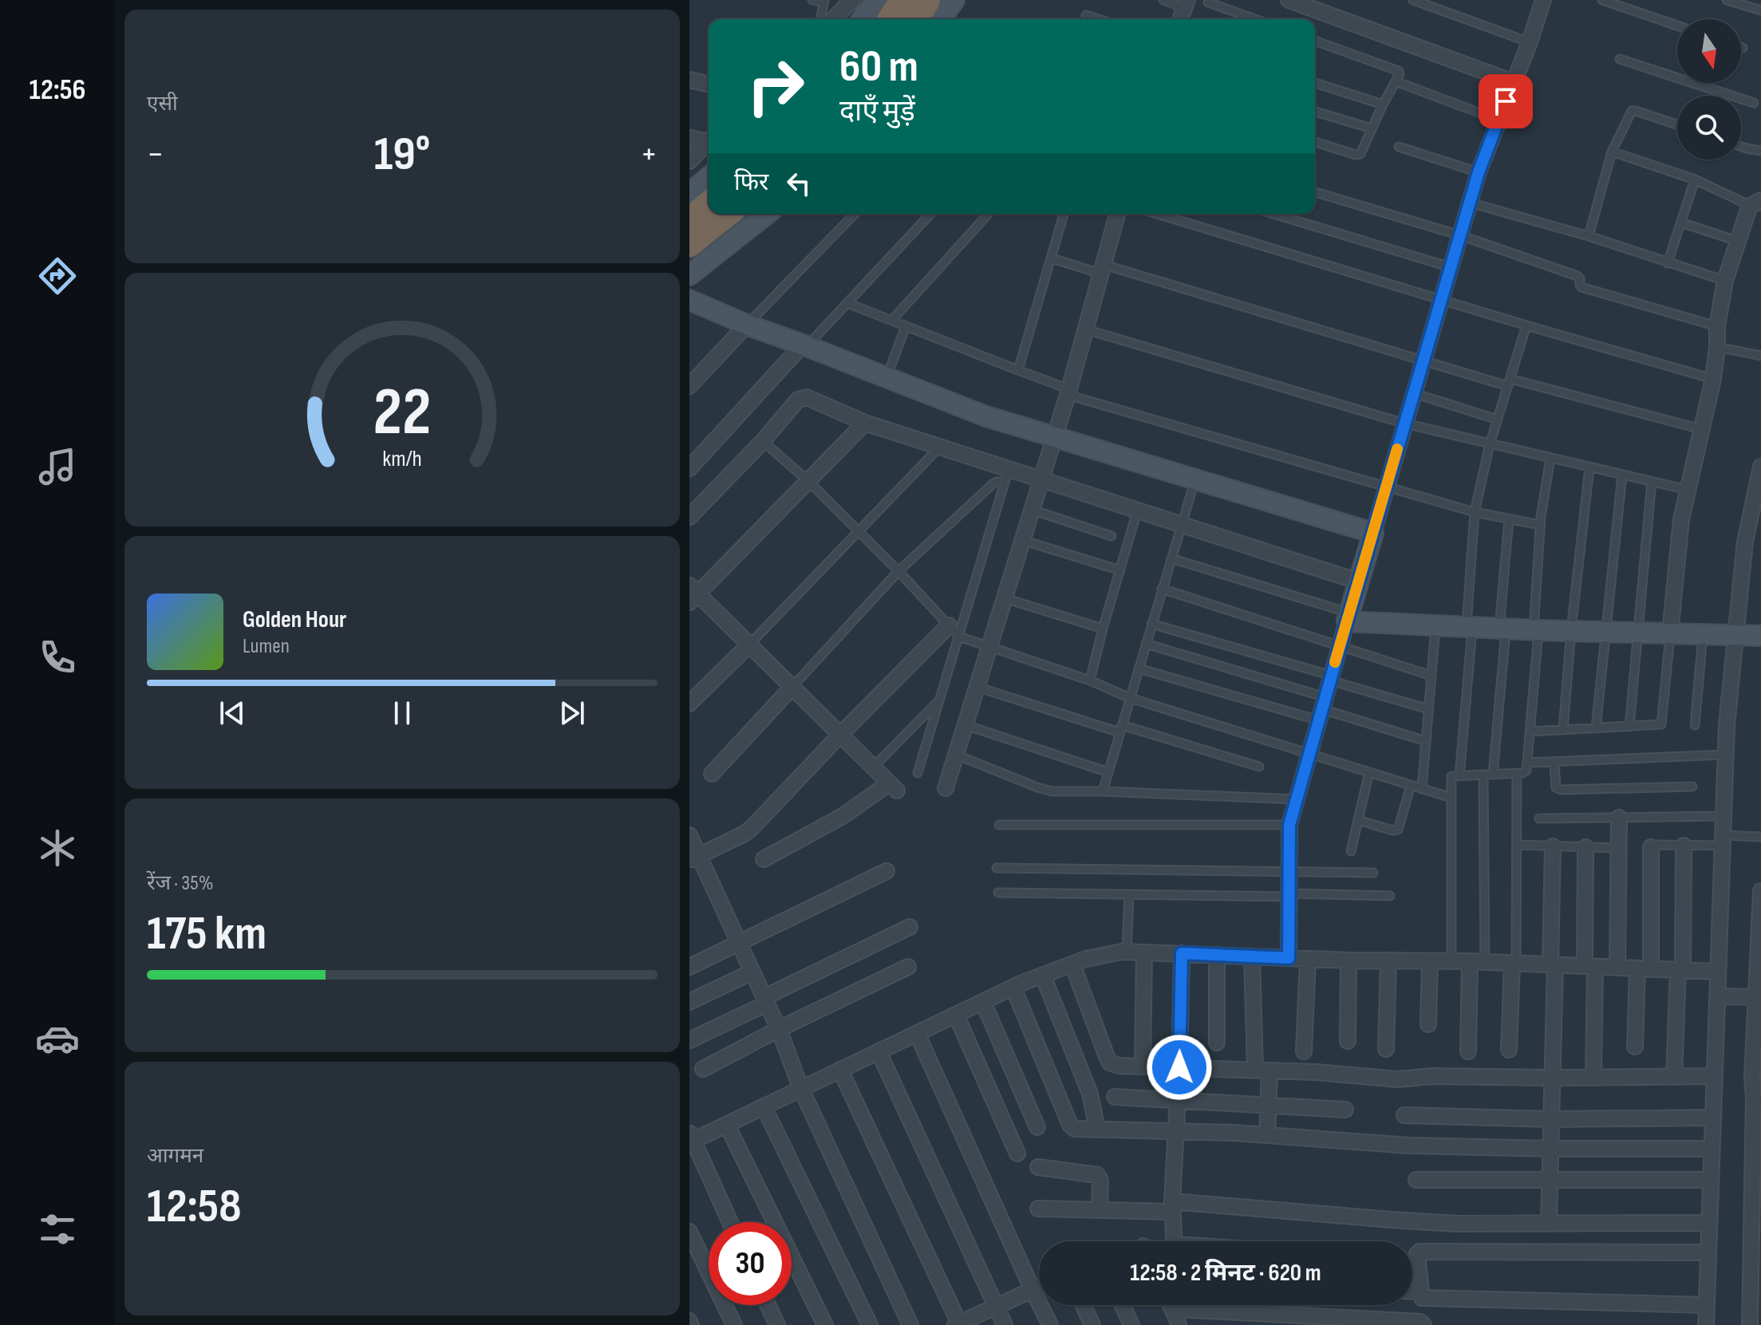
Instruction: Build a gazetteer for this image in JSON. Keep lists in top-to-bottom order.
{
  "north": "bottom",
  "page": {
    "tabs": "12:56",
    "tile": [
      "एसी",
      ["रेंज · 35%", "175 km"],
      ["आगमन", "12:58"]
    ],
    "turn": ["60 m", "दाएँ मुड़ें"],
    "heat": ["−", "19°", "+"],
    "then": "फिर",
    "song": ["Golden Hour", "Lumen"],
    "limit": "30",
    "trip": "12:58 · 2 मिनट · 620 m",
    "gauge": ["22", "km/h"]
  }
}
